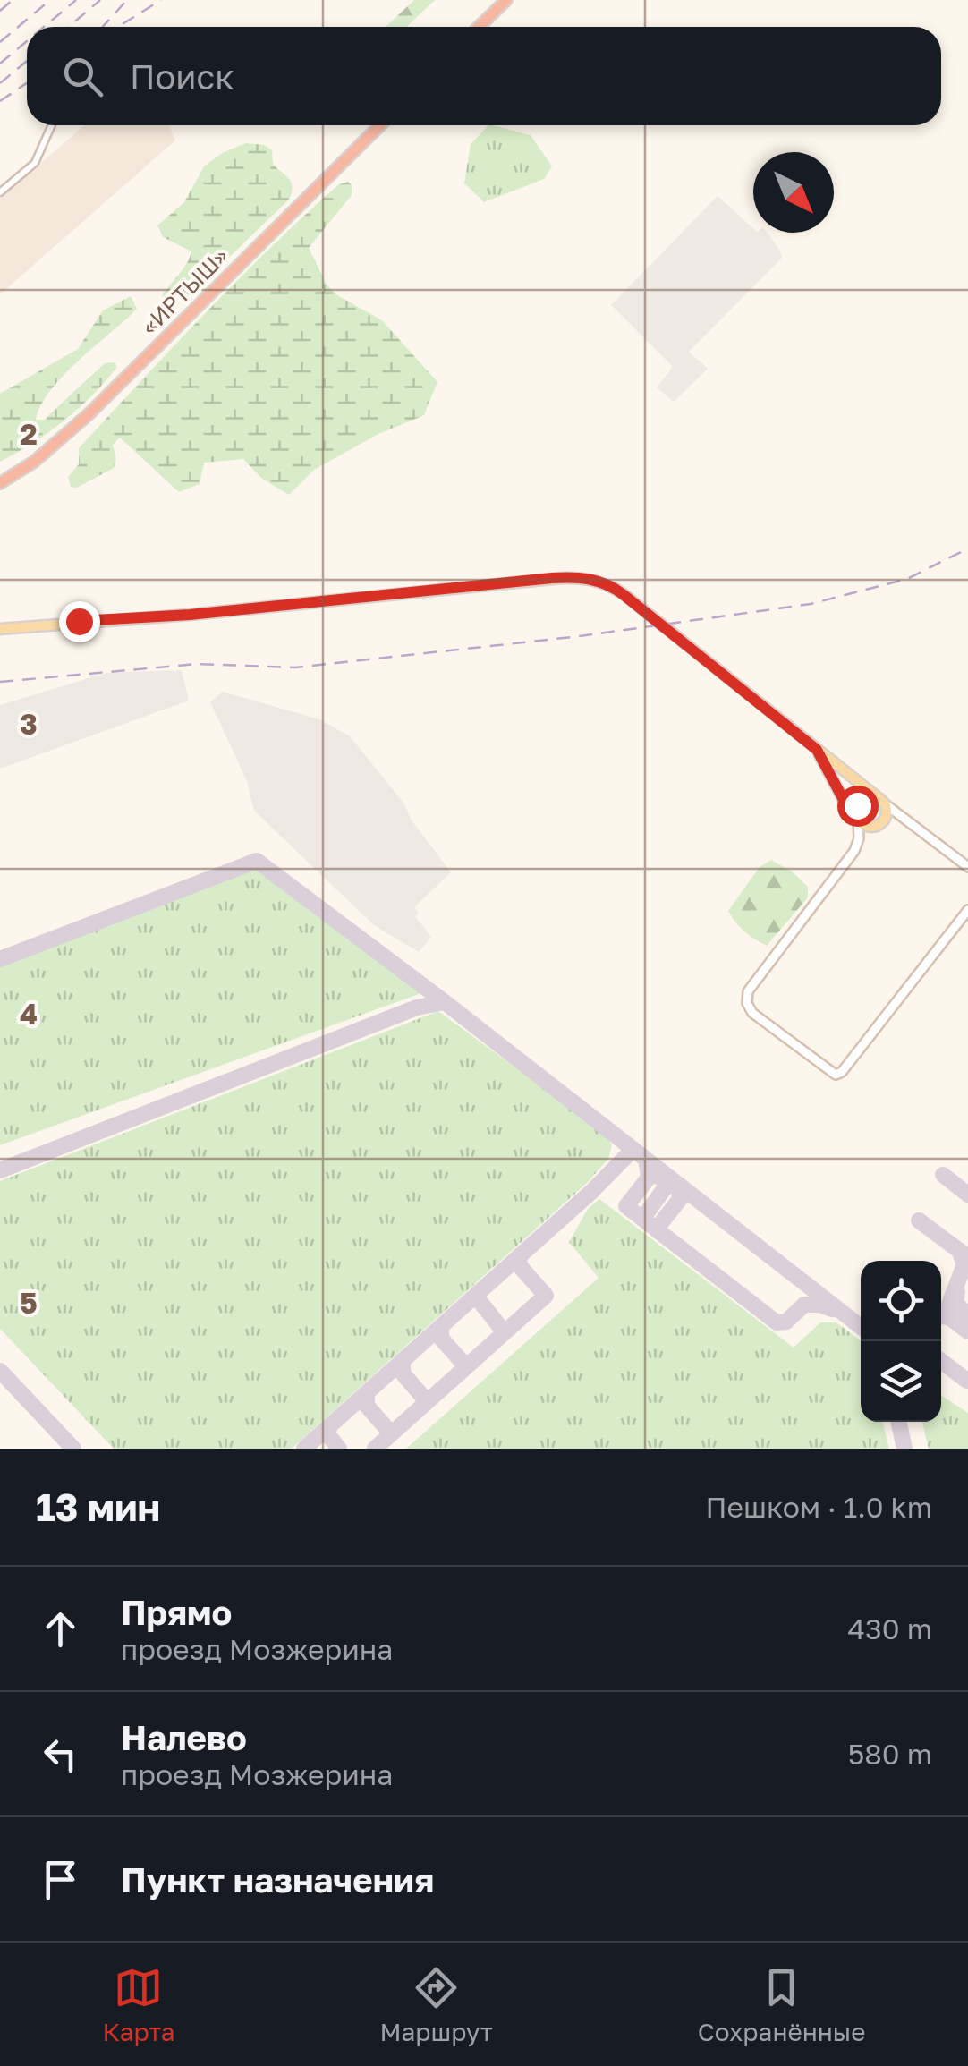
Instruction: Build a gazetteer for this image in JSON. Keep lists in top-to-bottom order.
{
  "streets": {
    "highway": ["«ИРТЫШ»"]
  },
  "north": "bottom right",
  "page": {
    "search": "Поиск",
    "heading": ["13 мин", "Пешком · 1.0 km"],
    "list": [
      ["Прямо", "проезд Мозжерина", "430 m"],
      ["Налево", "проезд Мозжерина", "580 m"],
      "Пункт назначения"
    ],
    "nav": ["Карта", "Маршрут", "Сохранённые"]
  },
  "grid": {
    "rows": [
      "2",
      "3",
      "4",
      "5"
    ]
  }
}
